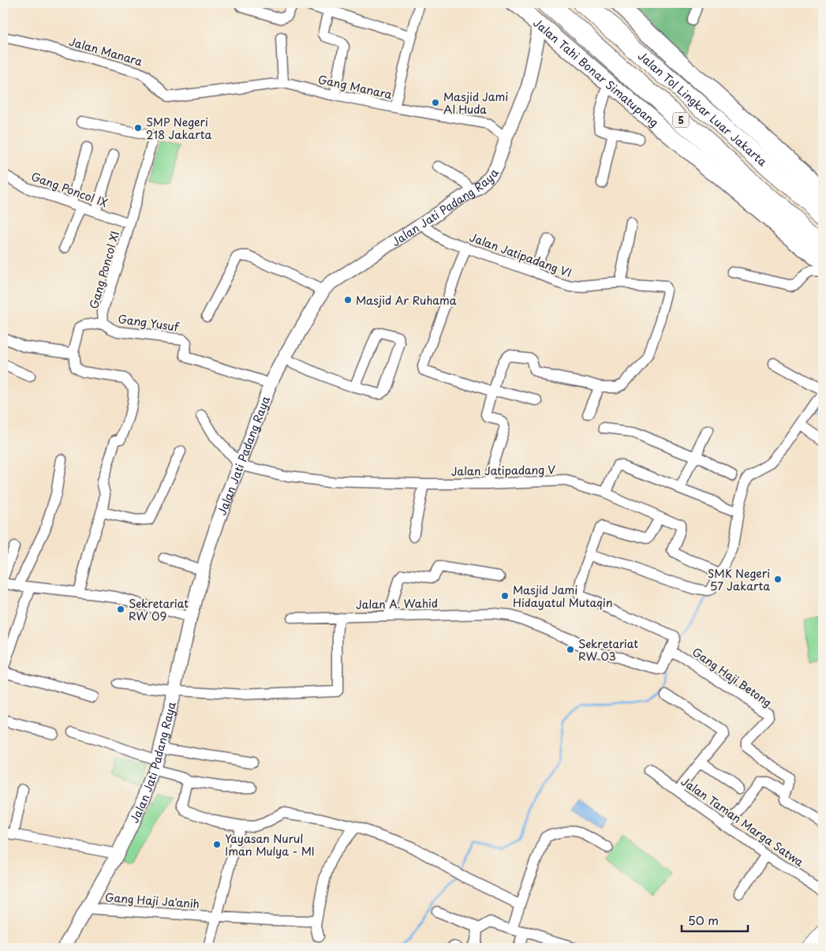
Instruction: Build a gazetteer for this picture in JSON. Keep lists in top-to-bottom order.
{
  "streets": {
    "highway": ["Jalan Tahi Bonar Simatupang", "Jalan Tol Lingkar Luar Jakarta", "5"],
    "street": [
      "Jalan Manara",
      "Gang Manara",
      "Gang Poncol IX",
      "Jalan Jati Padang Raya",
      "Jalan Jatipadang VI",
      "Gang Poncol XI",
      "Gang Yusuf",
      "Jalan Jatipadang V",
      "Jalan A. Wahid",
      "Gang Haji Betong",
      "Jalan Taman Marga Satwa",
      "Gang Haji Ja'anih"
    ]
  },
  "crossings": [
    ["Jalan Manara", "Gang Manara"],
    ["Jalan Tahi Bonar Simatupang", "Jalan Jati Padang Raya"],
    ["Gang Manara", "Jalan Jati Padang Raya"],
    ["Gang Poncol IX", "Gang Poncol XI"],
    ["Jalan Jati Padang Raya", "Jalan Jatipadang VI"],
    ["Jalan Jati Padang Raya", "Gang Yusuf"],
    ["Jalan Jati Padang Raya", "Jalan Jatipadang V"],
    ["Jalan Jati Padang Raya", "Gang Haji Ja'anih"],
    ["Gang Poncol XI", "Gang Yusuf"],
    ["Jalan A. Wahid", "Gang Haji Betong"]
  ],
  "places": [
    "Masjid Jami Al Huda",
    "SMP Negeri 218 Jakarta",
    "Masjid Ar Ruhama",
    "SMK Negeri 57 Jakarta",
    "Masjid Jami Hidayatul Mutaqin",
    "Sekretariat RW 09",
    "Sekretariat RW 03",
    "Yayasan Nurul Iman Mulya - MI"
  ],
  "scale_bar": "50 m"
}
